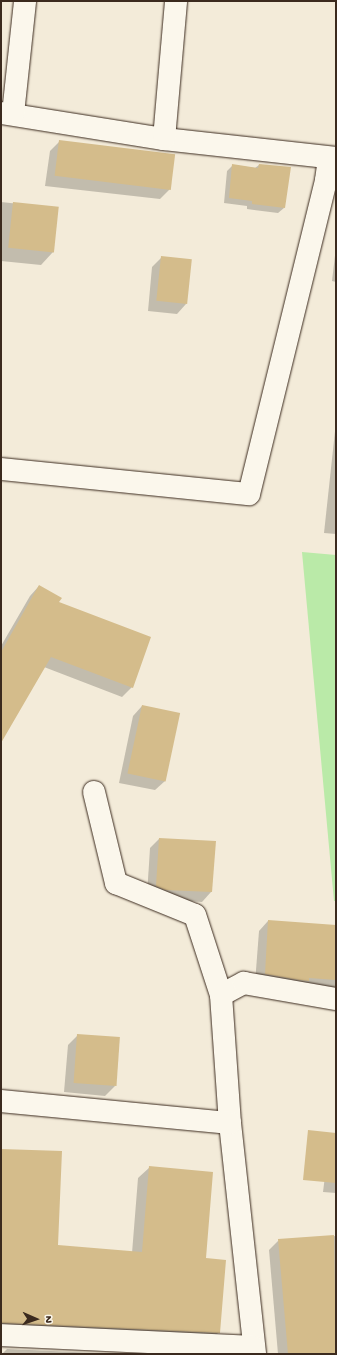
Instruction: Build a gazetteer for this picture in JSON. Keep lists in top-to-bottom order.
{
  "north": "right"
}
